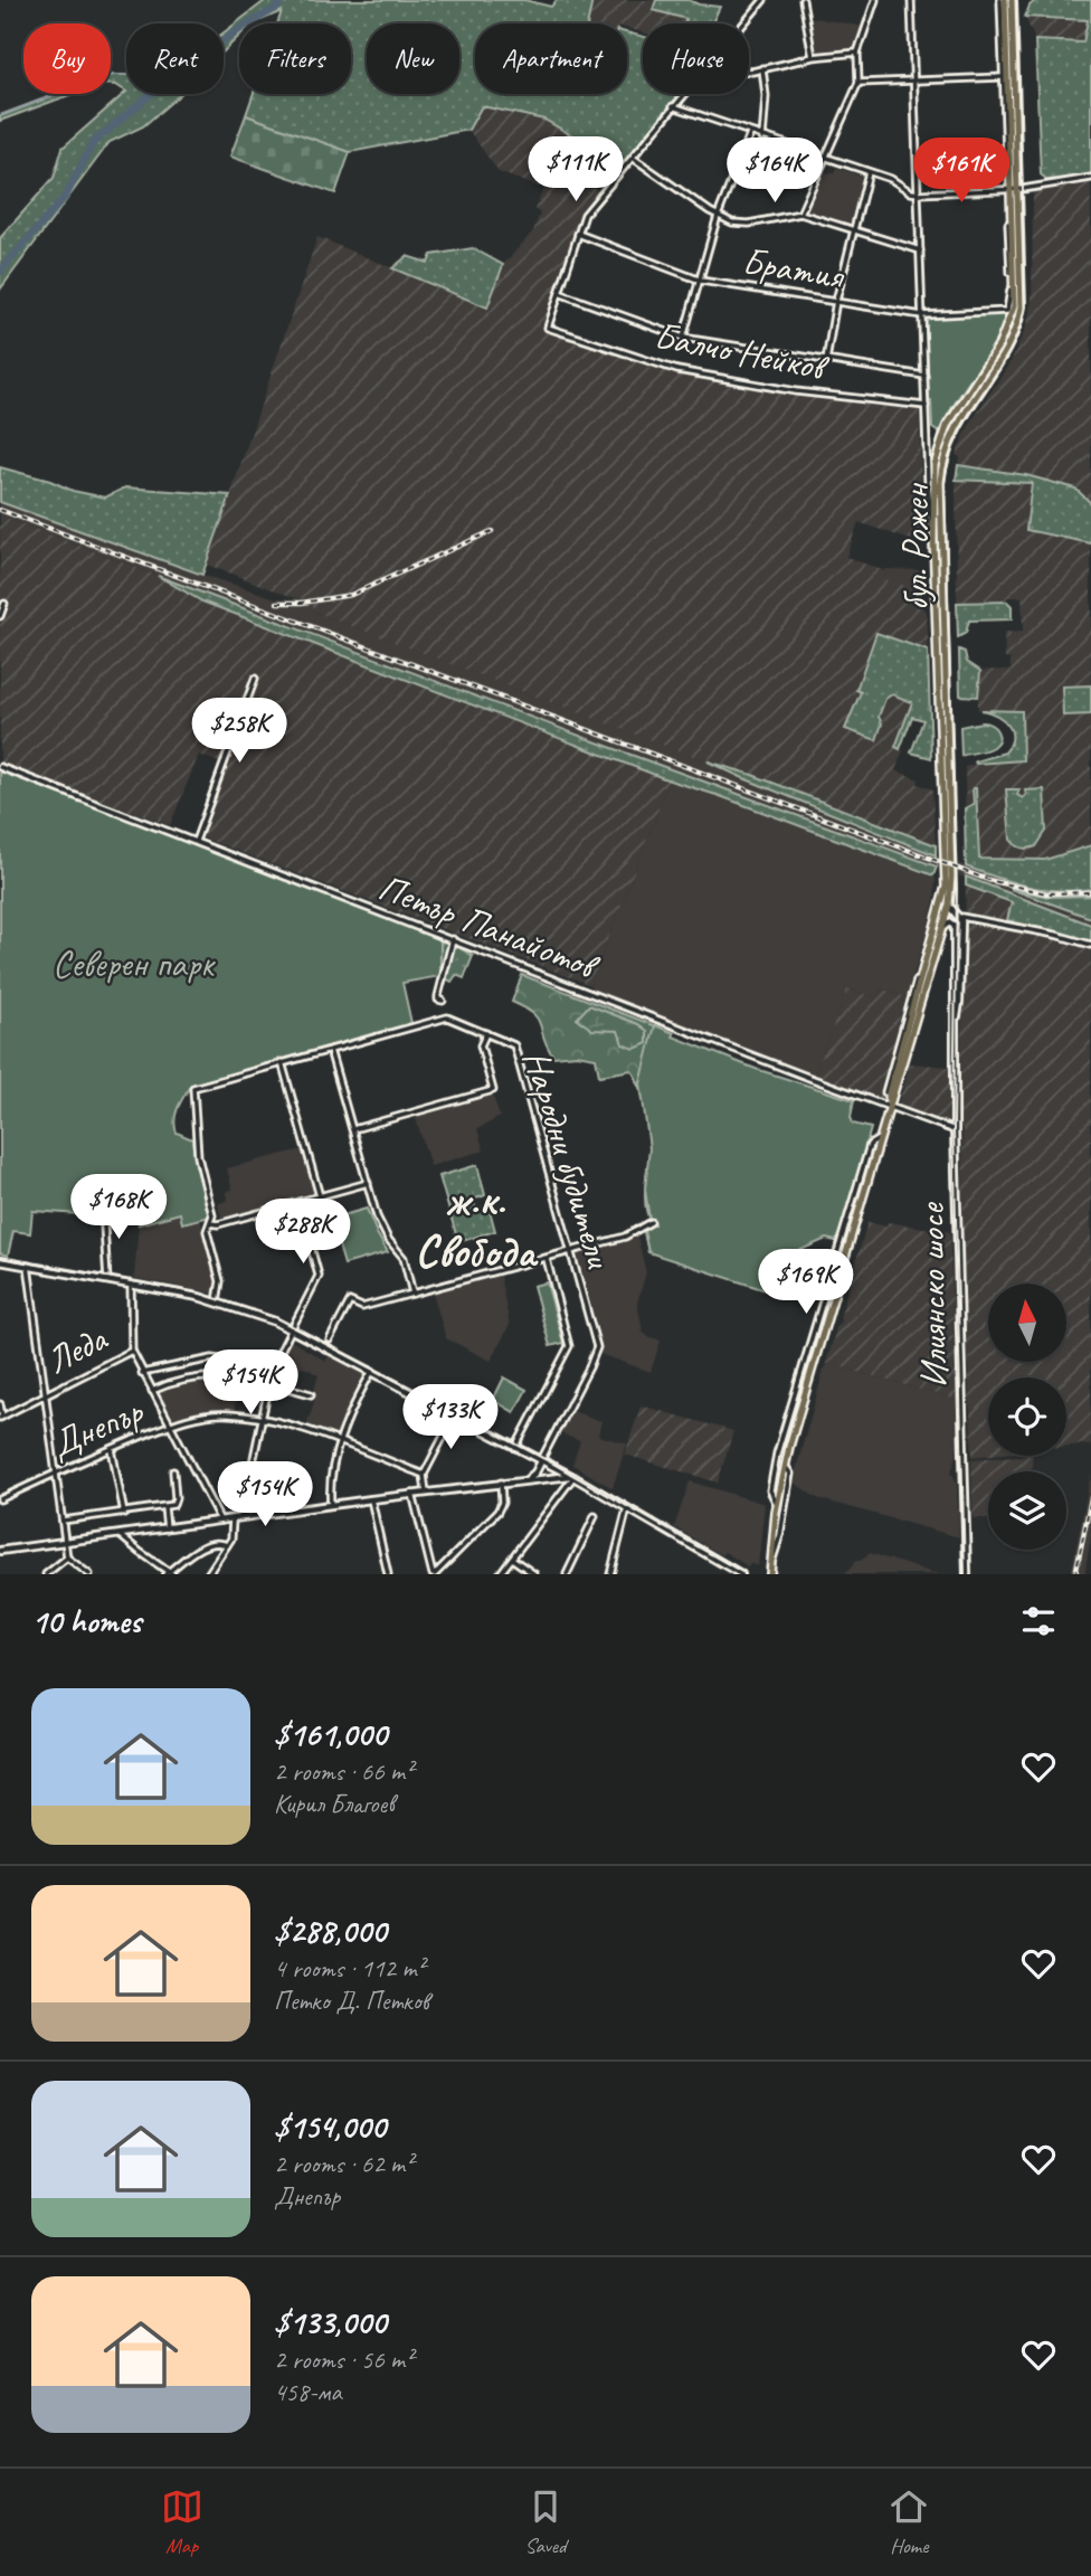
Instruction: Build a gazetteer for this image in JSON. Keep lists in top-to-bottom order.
{
  "streets": {
    "main road": ["бул. Рожен"],
    "street": [
      "Братия",
      "Балчо Нейков",
      "Петър Панайотов",
      "Народни будители",
      "Илиянско шосе",
      "Леда",
      "Днепър"
    ]
  },
  "crossings": [
    ["Братия", "бул. Рожен"],
    ["Балчо Нейков", "бул. Рожен"],
    ["бул. Рожен", "Петър Панайотов"],
    ["бул. Рожен", "Илиянско шосе"],
    ["Петър Панайотов", "Илиянско шосе"]
  ],
  "districts": ["ж.к. Свобода"],
  "parks": ["Северен парк"],
  "north": "top",
  "page": {
    "chip": [
      "Buy",
      "Rent",
      "Filters",
      "New",
      "Apartment",
      "House"
    ],
    "price": [
      "$111K",
      "$164K",
      "$161K",
      "$258K",
      "$168K",
      "$288K",
      "$169K",
      "$154K",
      "$133K",
      "$154K"
    ],
    "heading": "10 homes",
    "list": [
      {
        "name": "$161,000",
        "note": "2 rooms · 66 m² · Кирил Благоев"
      },
      {
        "name": "$288,000",
        "note": "4 rooms · 112 m² · Петко Д. Петков"
      },
      {
        "name": "$154,000",
        "note": "2 rooms · 62 m² · Днепър"
      },
      {
        "name": "$133,000",
        "note": "2 rooms · 56 m² · 458-ма"
      }
    ],
    "tabs": ["Map", "Saved", "Home"]
  }
}
